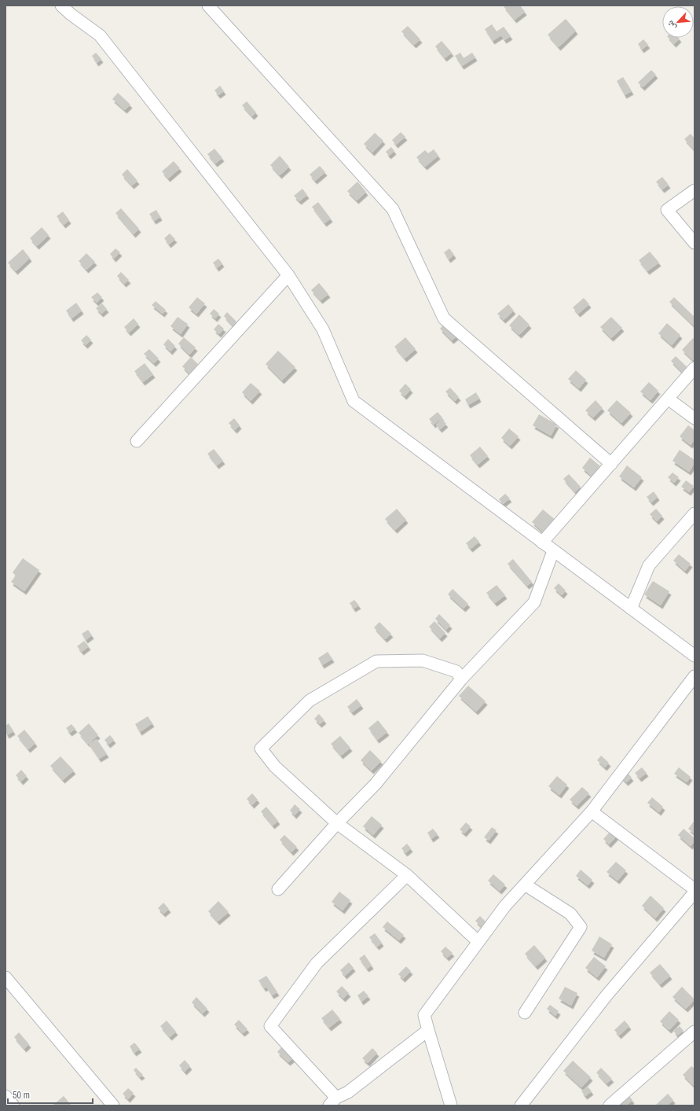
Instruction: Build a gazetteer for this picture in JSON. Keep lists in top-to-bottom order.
{
  "scale_bar": "50 m",
  "north": "bottom left"
}
